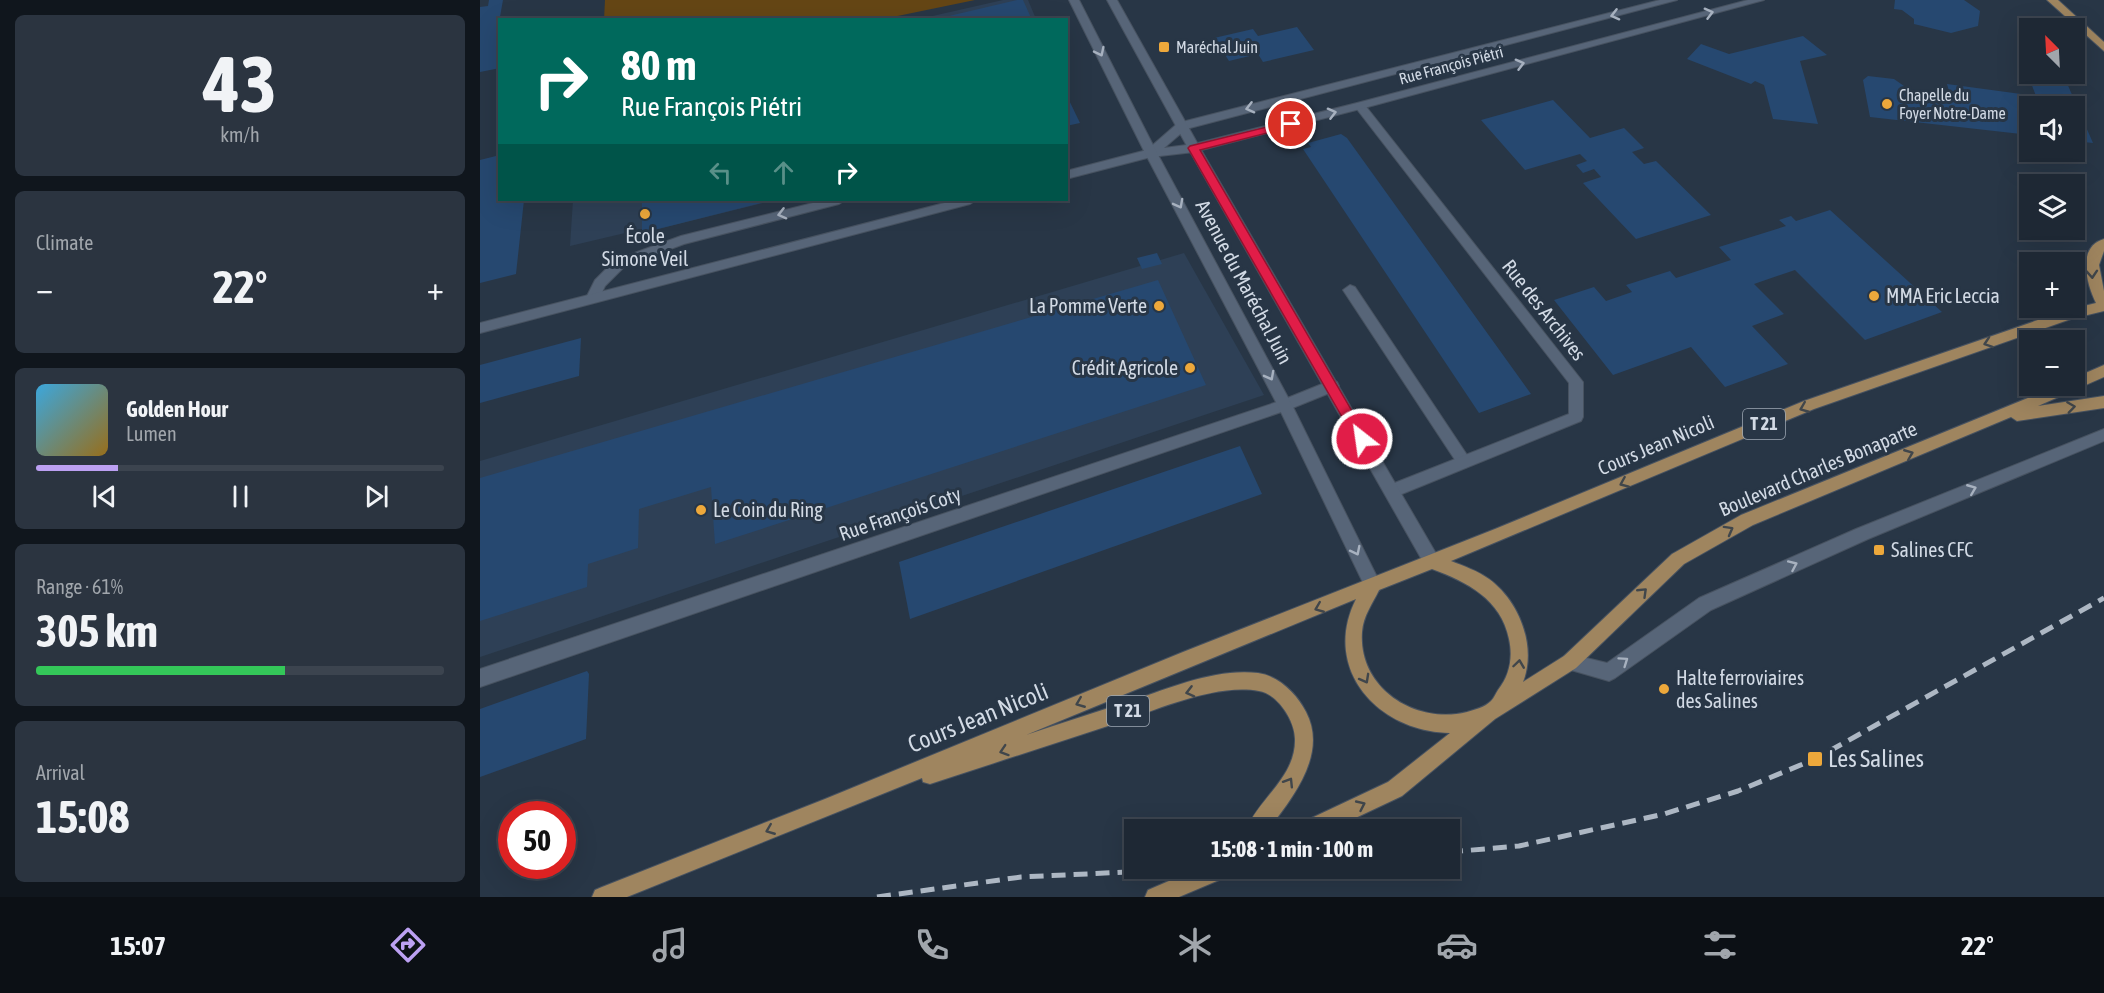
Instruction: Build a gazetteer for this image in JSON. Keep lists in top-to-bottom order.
{
  "streets": {
    "main road": ["T 21", "Cours Jean Nicoli", "Boulevard Charles Bonaparte"],
    "street": [
      "Rue François Piétri",
      "Avenue du Maréchal Juin",
      "Rue des Archives",
      "Rue François Coty"
    ]
  },
  "crossings": [
    ["Rue François Piétri", "Avenue du Maréchal Juin"],
    ["Rue François Piétri", "Rue des Archives"],
    ["Avenue du Maréchal Juin", "Rue des Archives"],
    ["Avenue du Maréchal Juin", "Cours Jean Nicoli"],
    ["Avenue du Maréchal Juin", "Boulevard Charles Bonaparte"],
    ["Avenue du Maréchal Juin", "Rue François Coty"],
    ["T 21", "Cours Jean Nicoli"],
    ["Cours Jean Nicoli", "Boulevard Charles Bonaparte"]
  ],
  "one_way": ["Cours Jean Nicoli", "Boulevard Charles Bonaparte"],
  "places": {
    "transit": ["Maréchal Juin", "Salines CFC", "Les Salines"],
    "other": [
      "Chapelle du Foyer Notre-Dame",
      "École Simone Veil",
      "MMA Eric Leccia",
      "La Pomme Verte",
      "Crédit Agricole",
      "Le Coin du Ring",
      "Halte ferroviaires des Salines"
    ]
  },
  "north": "top left",
  "page": {
    "tile": [
      ["43", "km/h"],
      "Climate",
      ["Range · 61%", "305 km"],
      ["Arrival", "15:08"]
    ],
    "map_buttons": ["+", "−"],
    "turn": ["80 m", "Rue François Piétri"],
    "heat": ["−", "22°", "+"],
    "song": ["Golden Hour", "Lumen"],
    "limit": "50",
    "trip": "15:08 · 1 min · 100 m",
    "tabs": ["15:07", "22°"]
  }
}
